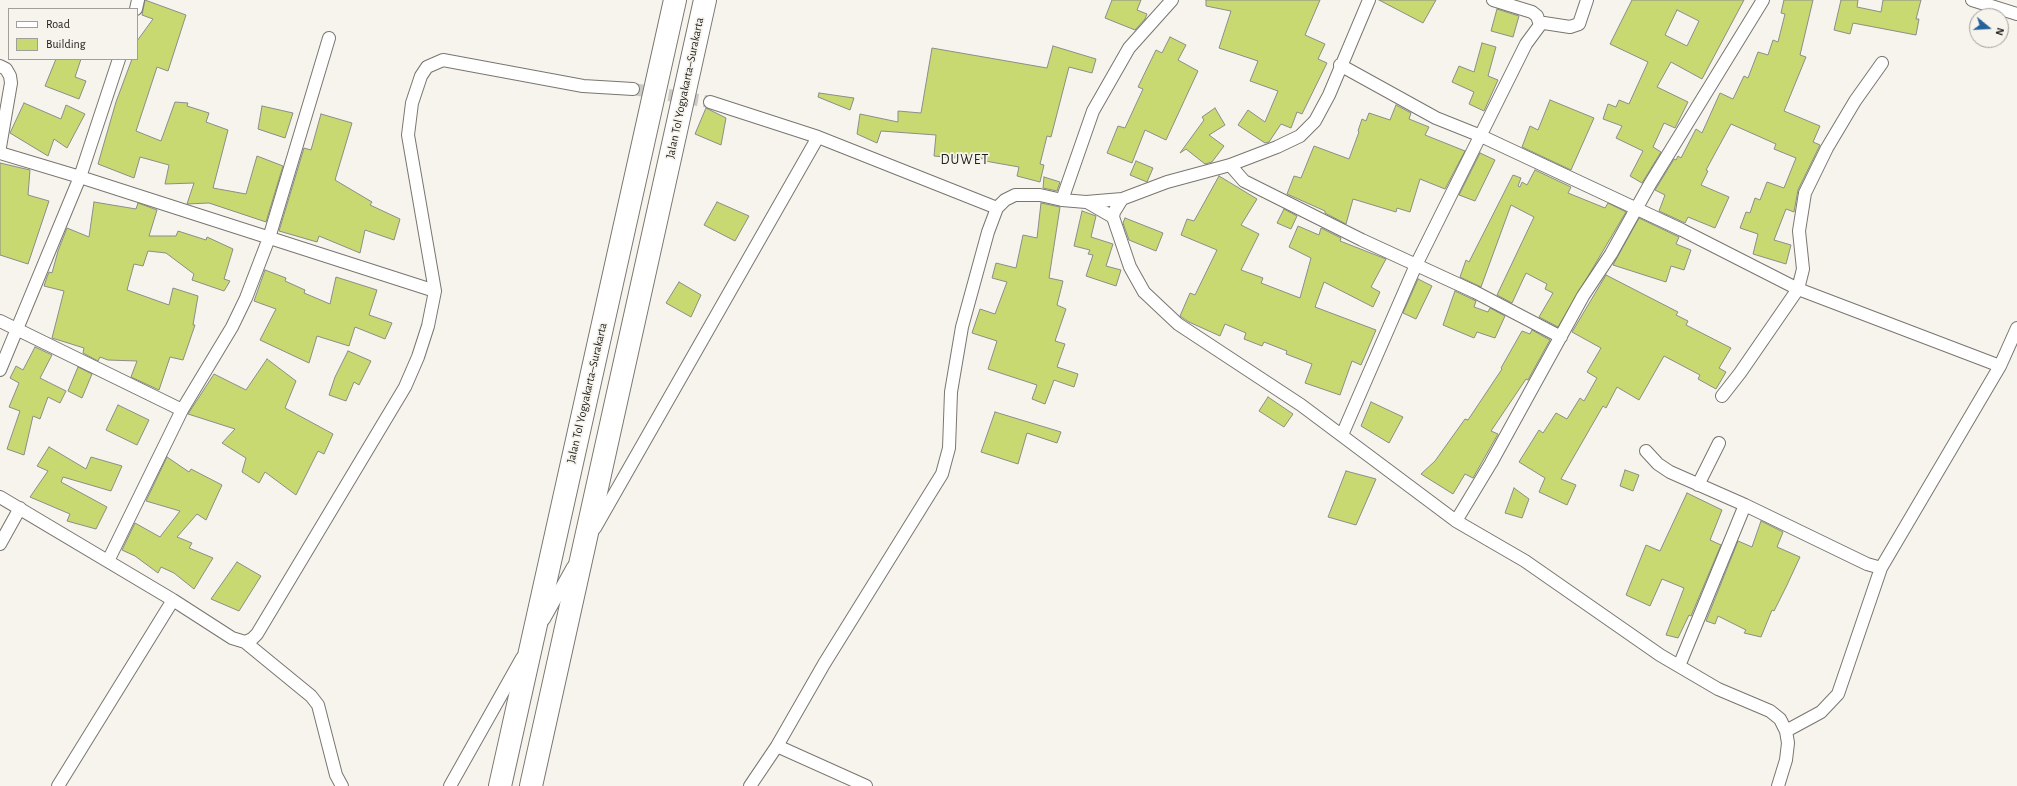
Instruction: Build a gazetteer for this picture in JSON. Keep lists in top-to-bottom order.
{
  "streets": {
    "highway": ["Jalan Tol Yogyakarta–Surakarta"]
  },
  "districts": ["DUWET"],
  "legend": ["Road", "Building"],
  "north": "right"
}
